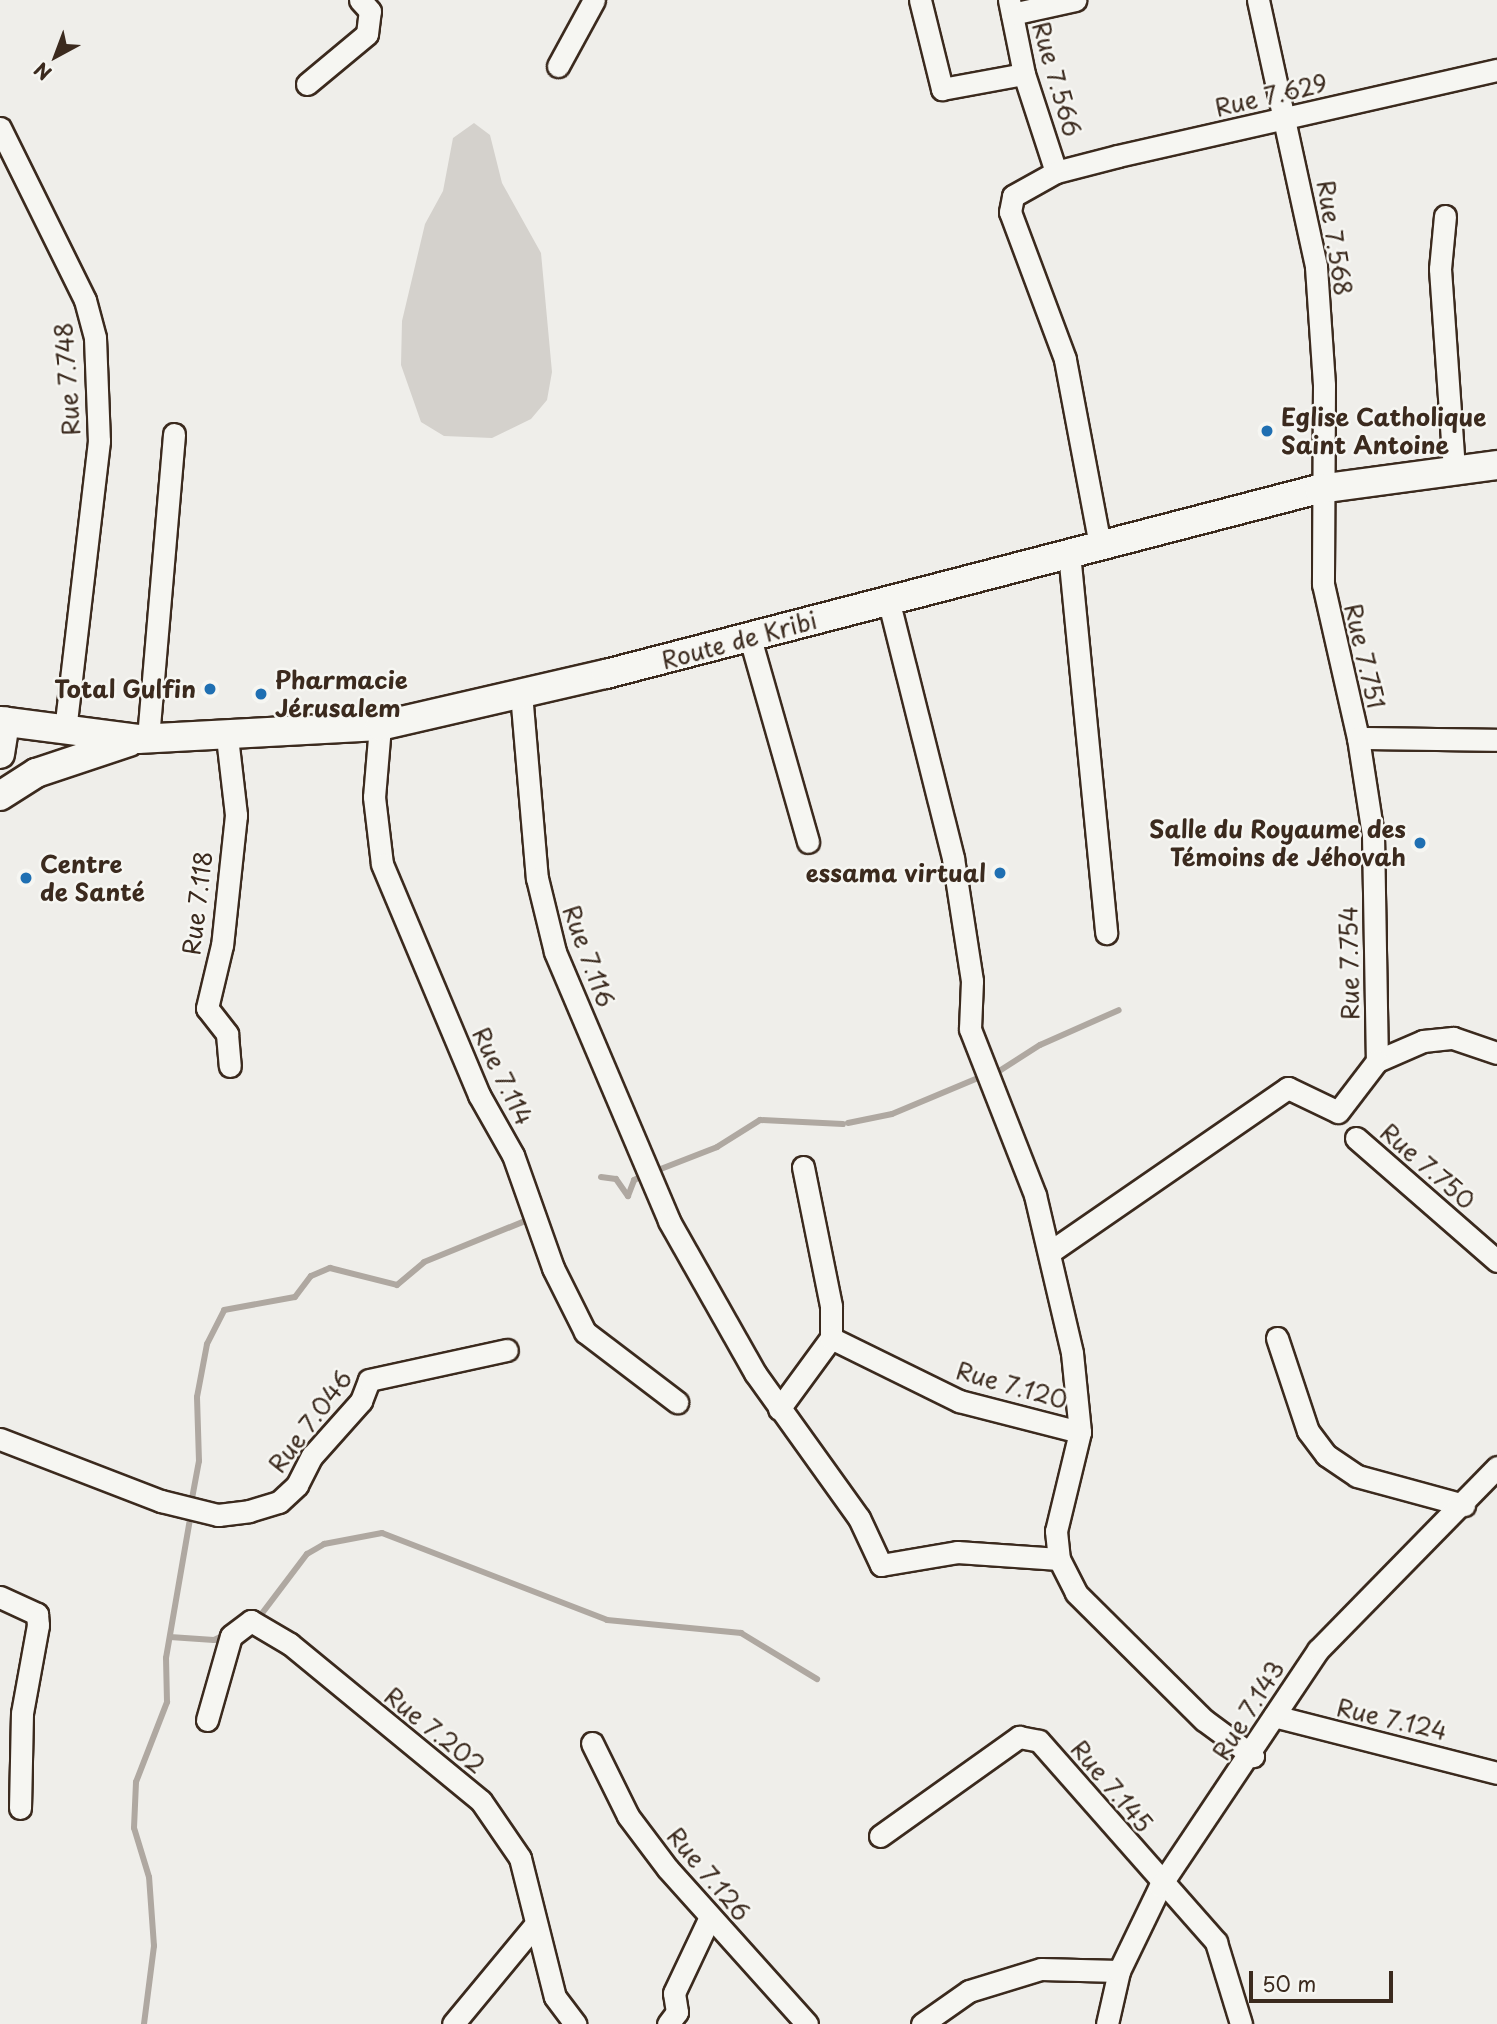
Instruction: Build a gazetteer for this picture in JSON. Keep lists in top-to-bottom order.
{
  "streets": {
    "main road": ["Route de Kribi"],
    "street": [
      "Rue 7.566",
      "Rue 7.629",
      "Rue 7.568",
      "Rue 7.748",
      "Rue 7.751",
      "Rue 7.118",
      "Rue 7.116",
      "Rue 7.754",
      "Rue 7.114",
      "Rue 7.750",
      "Rue 7.120",
      "Rue 7.046",
      "Rue 7.143",
      "Rue 7.124",
      "Rue 7.202",
      "Rue 7.145",
      "Rue 7.126"
    ]
  },
  "crossings": [
    ["Rue 7.566", "Rue 7.629"],
    ["Rue 7.629", "Rue 7.568"],
    ["Rue 7.568", "Route de Kribi"],
    ["Rue 7.568", "Rue 7.751"],
    ["Rue 7.748", "Route de Kribi"],
    ["Route de Kribi", "Rue 7.751"],
    ["Route de Kribi", "Rue 7.118"],
    ["Route de Kribi", "Rue 7.116"],
    ["Route de Kribi", "Rue 7.114"],
    ["Rue 7.751", "Rue 7.754"],
    ["Rue 7.116", "Rue 7.120"],
    ["Rue 7.120", "Rue 7.143"],
    ["Rue 7.143", "Rue 7.124"],
    ["Rue 7.143", "Rue 7.145"]
  ],
  "places": [
    "Eglise Catholique Saint Antoine",
    "Total Gulfin",
    "Pharmacie Jérusalem",
    "Salle du Royaume des Témoins de Jéhovah",
    "essama virtual",
    "Centre de Santé"
  ],
  "scale_bar": "50 m",
  "north": "bottom left"
}
